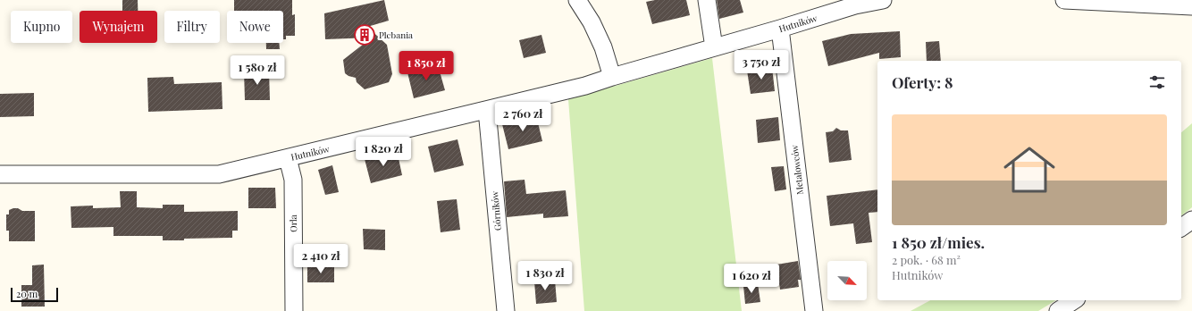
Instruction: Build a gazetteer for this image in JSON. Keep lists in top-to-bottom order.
{
  "streets": {
    "street": [
      "Hutników",
      "Metalowców",
      "Górników",
      "Orla"
    ]
  },
  "crossings": [
    ["Hutników", "Metalowców"],
    ["Hutników", "Górników"],
    ["Hutników", "Orla"]
  ],
  "places": {
    "building": ["Plebania"]
  },
  "scale_bar": "20 m",
  "north": "bottom right",
  "page": {
    "chip": [
      "Kupno",
      "Wynajem",
      "Filtry",
      "Nowe"
    ],
    "price": [
      "3 750 zł",
      "1 850 zł",
      "1 580 zł",
      "2 760 zł",
      "1 820 zł",
      "2 410 zł",
      "1 830 zł",
      "1 620 zł"
    ],
    "heading": "Oferty: 8",
    "list": [
      {
        "name": "1 850 zł/mies.",
        "note": "2 pok. · 68 m² · Hutników"
      }
    ],
    "scale": "20 m"
  }
}
